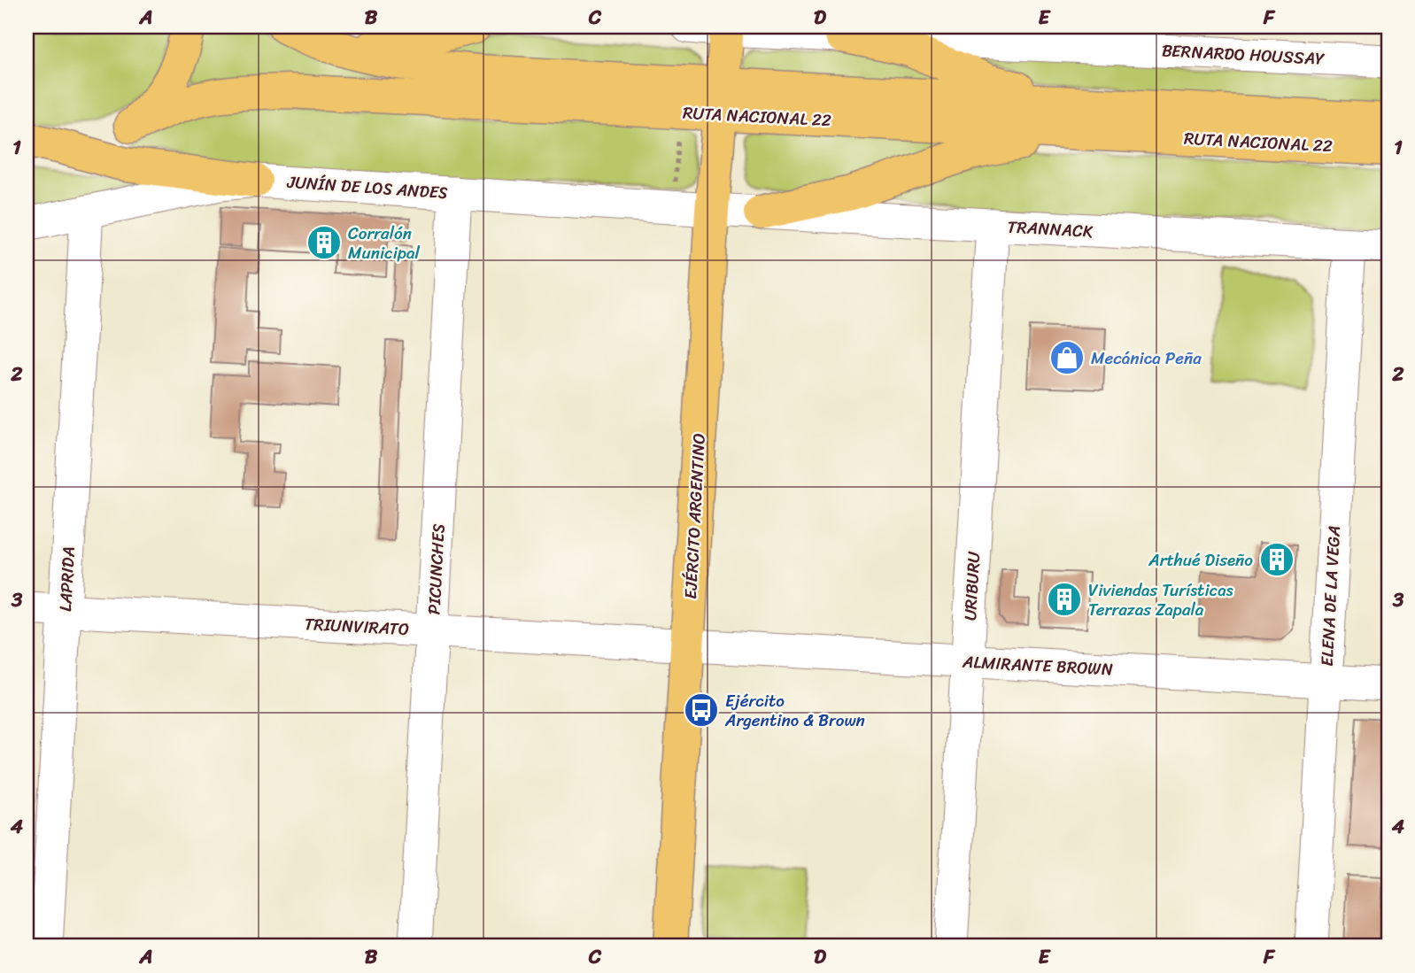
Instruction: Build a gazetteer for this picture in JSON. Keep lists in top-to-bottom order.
{
  "streets": {
    "main road": ["RUTA NACIONAL 22", "EJÉRCITO ARGENTINO"],
    "street": [
      "BERNARDO HOUSSAY",
      "JUNÍN DE LOS ANDES",
      "TRANNACK",
      "PICUNCHES",
      "LAPRIDA",
      "URIBURU",
      "ELENA DE LA VEGA",
      "TRIUNVIRATO",
      "ALMIRANTE BROWN"
    ]
  },
  "crossings": [
    ["BERNARDO HOUSSAY", "EJÉRCITO ARGENTINO"],
    ["RUTA NACIONAL 22", "EJÉRCITO ARGENTINO"],
    ["JUNÍN DE LOS ANDES", "TRANNACK"],
    ["JUNÍN DE LOS ANDES", "EJÉRCITO ARGENTINO"],
    ["JUNÍN DE LOS ANDES", "PICUNCHES"],
    ["JUNÍN DE LOS ANDES", "LAPRIDA"],
    ["TRANNACK", "EJÉRCITO ARGENTINO"],
    ["TRANNACK", "URIBURU"],
    ["TRANNACK", "ELENA DE LA VEGA"],
    ["EJÉRCITO ARGENTINO", "TRIUNVIRATO"],
    ["EJÉRCITO ARGENTINO", "ALMIRANTE BROWN"],
    ["PICUNCHES", "TRIUNVIRATO"],
    ["LAPRIDA", "TRIUNVIRATO"],
    ["URIBURU", "ALMIRANTE BROWN"],
    ["ELENA DE LA VEGA", "ALMIRANTE BROWN"],
    ["TRIUNVIRATO", "ALMIRANTE BROWN"]
  ],
  "places": {
    "building": ["Corralón Municipal", "Arthué Diseño", "Viviendas Turísticas Terrazas Zapala"],
    "shop": ["Mecánica Peña"],
    "bus stop": ["Ejército Argentino & Brown"]
  },
  "grid": {
    "columns": [
      "A",
      "B",
      "C",
      "D",
      "E",
      "F"
    ],
    "rows": [
      "1",
      "2",
      "3",
      "4"
    ]
  }
}
